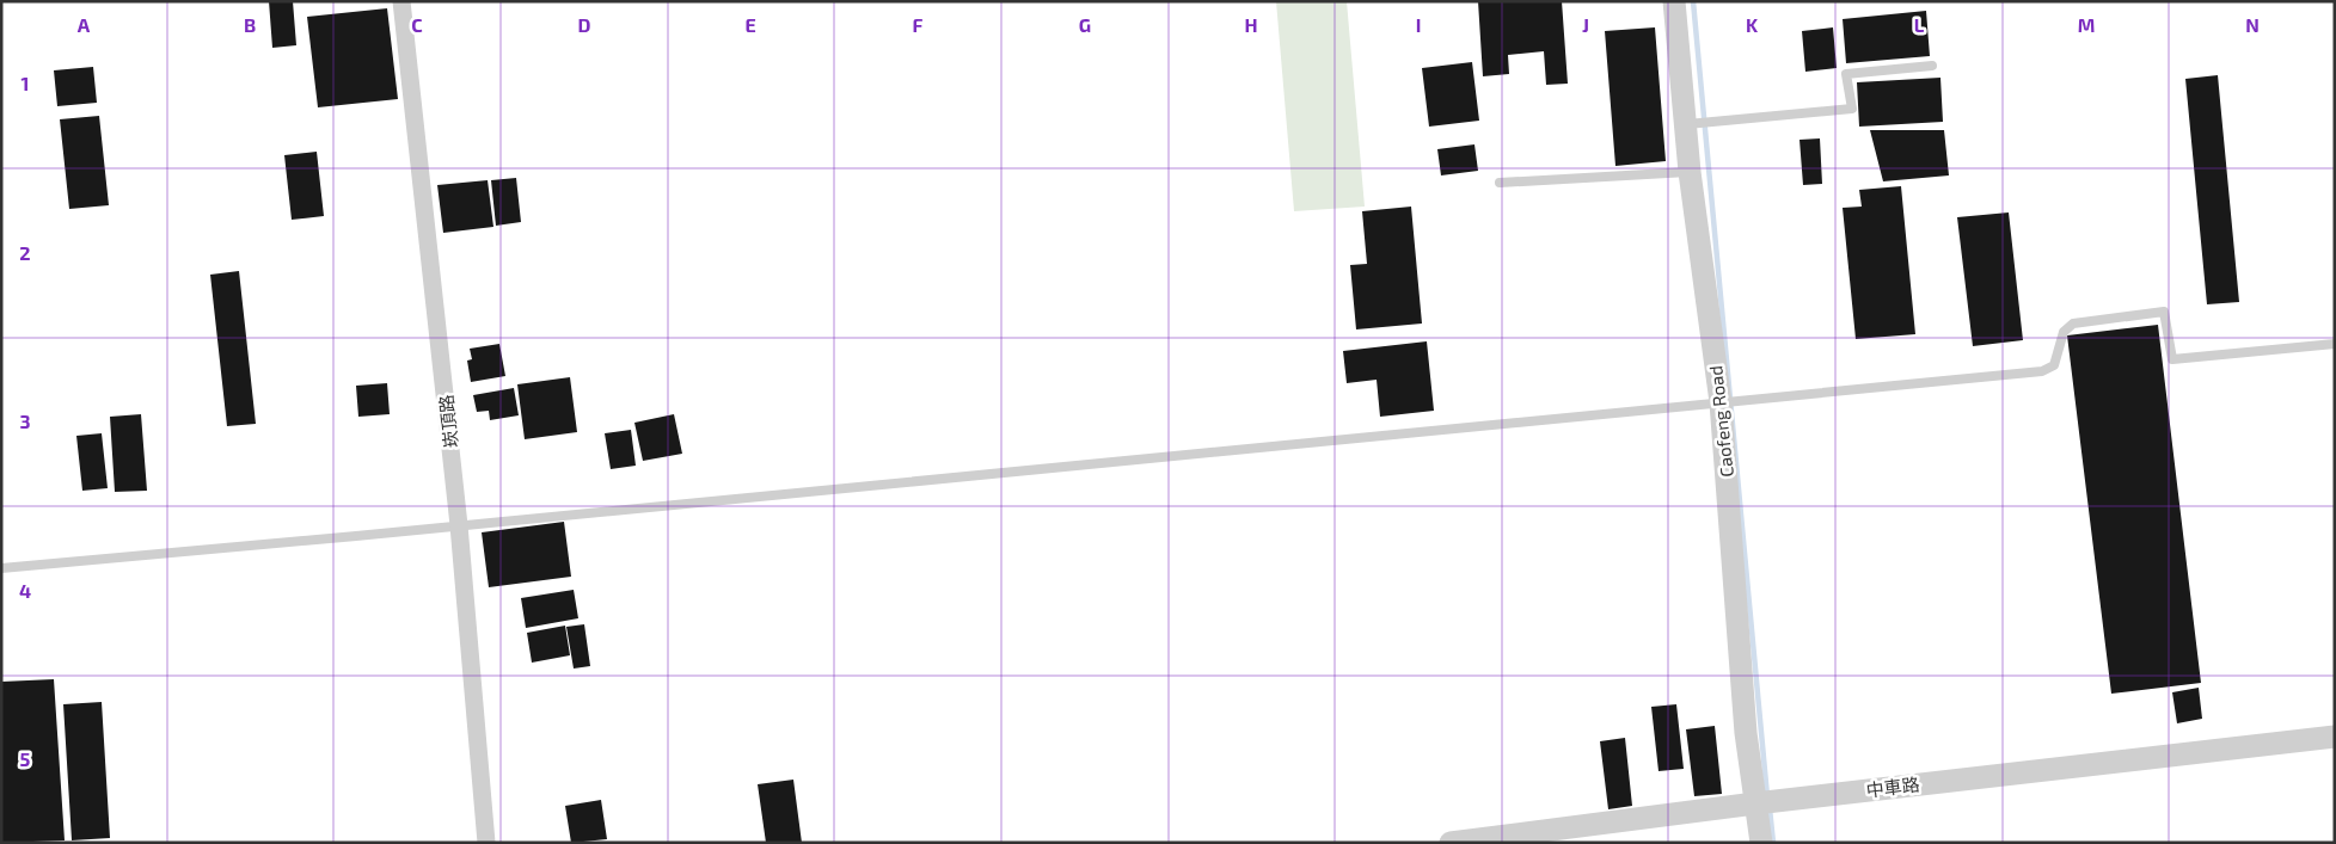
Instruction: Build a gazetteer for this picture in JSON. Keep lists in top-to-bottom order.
{
  "streets": {
    "street": ["崁頂路", "Caofeng Road", "中車路"]
  },
  "crossings": [
    ["Caofeng Road", "中車路"]
  ],
  "grid": {
    "columns": [
      "A",
      "B",
      "C",
      "D",
      "E",
      "F",
      "G",
      "H",
      "I",
      "J",
      "K",
      "L",
      "M",
      "N"
    ],
    "rows": [
      "1",
      "2",
      "3",
      "4",
      "5"
    ]
  }
}
